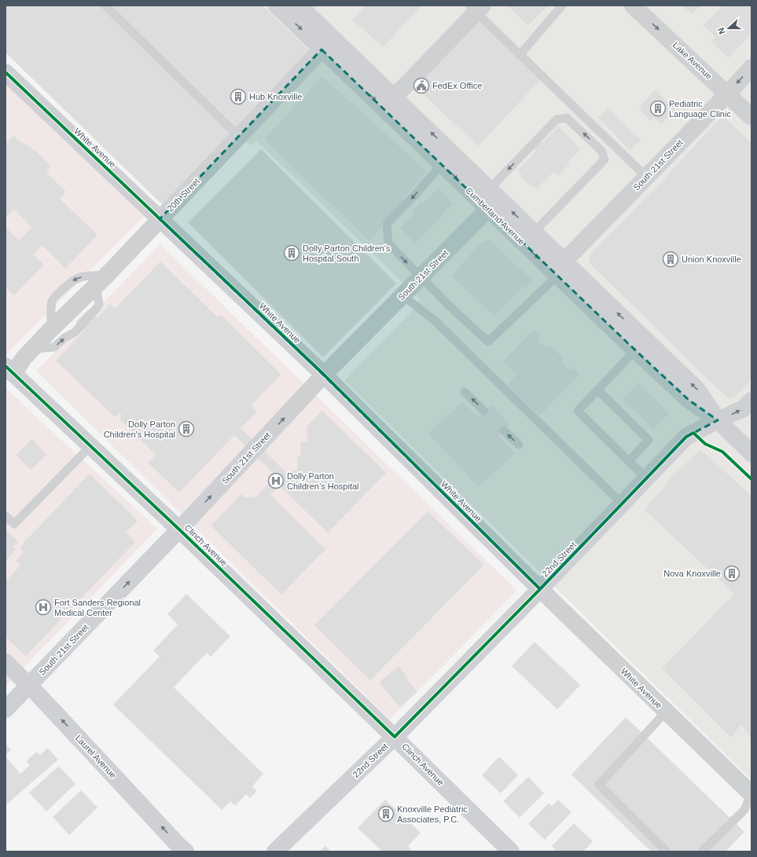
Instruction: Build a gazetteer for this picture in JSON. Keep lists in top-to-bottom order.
{
  "streets": {
    "street": [
      "Lake Avenue",
      "White Avenue",
      "South 21st Street",
      "20th Street",
      "Cumberland Avenue",
      "Clinch Avenue",
      "22nd Street",
      "Laurel Avenue"
    ]
  },
  "crossings": [
    ["Lake Avenue", "South 21st Street"],
    ["White Avenue", "South 21st Street"],
    ["White Avenue", "20th Street"],
    ["White Avenue", "22nd Street"],
    ["South 21st Street", "Cumberland Avenue"],
    ["South 21st Street", "Clinch Avenue"],
    ["South 21st Street", "Laurel Avenue"],
    ["20th Street", "Cumberland Avenue"],
    ["20th Street", "Clinch Avenue"],
    ["Cumberland Avenue", "22nd Street"],
    ["Clinch Avenue", "22nd Street"]
  ],
  "one_way": ["Lake Avenue", "South 21st Street", "Laurel Avenue"],
  "places": {
    "public building": ["FedEx Office"],
    "building": [
      "Hub Knoxville",
      "Pediatric Language Clinic",
      "Dolly Parton Children's Hospital South",
      "Union Knoxville",
      "Dolly Parton Children's Hospital",
      "Nova Knoxville",
      "Knoxville Pediatric Associates, P.C."
    ],
    "hospital": ["Dolly Parton Children’s Hospital", "Fort Sanders Regional Medical Center"]
  },
  "north": "left"
}
